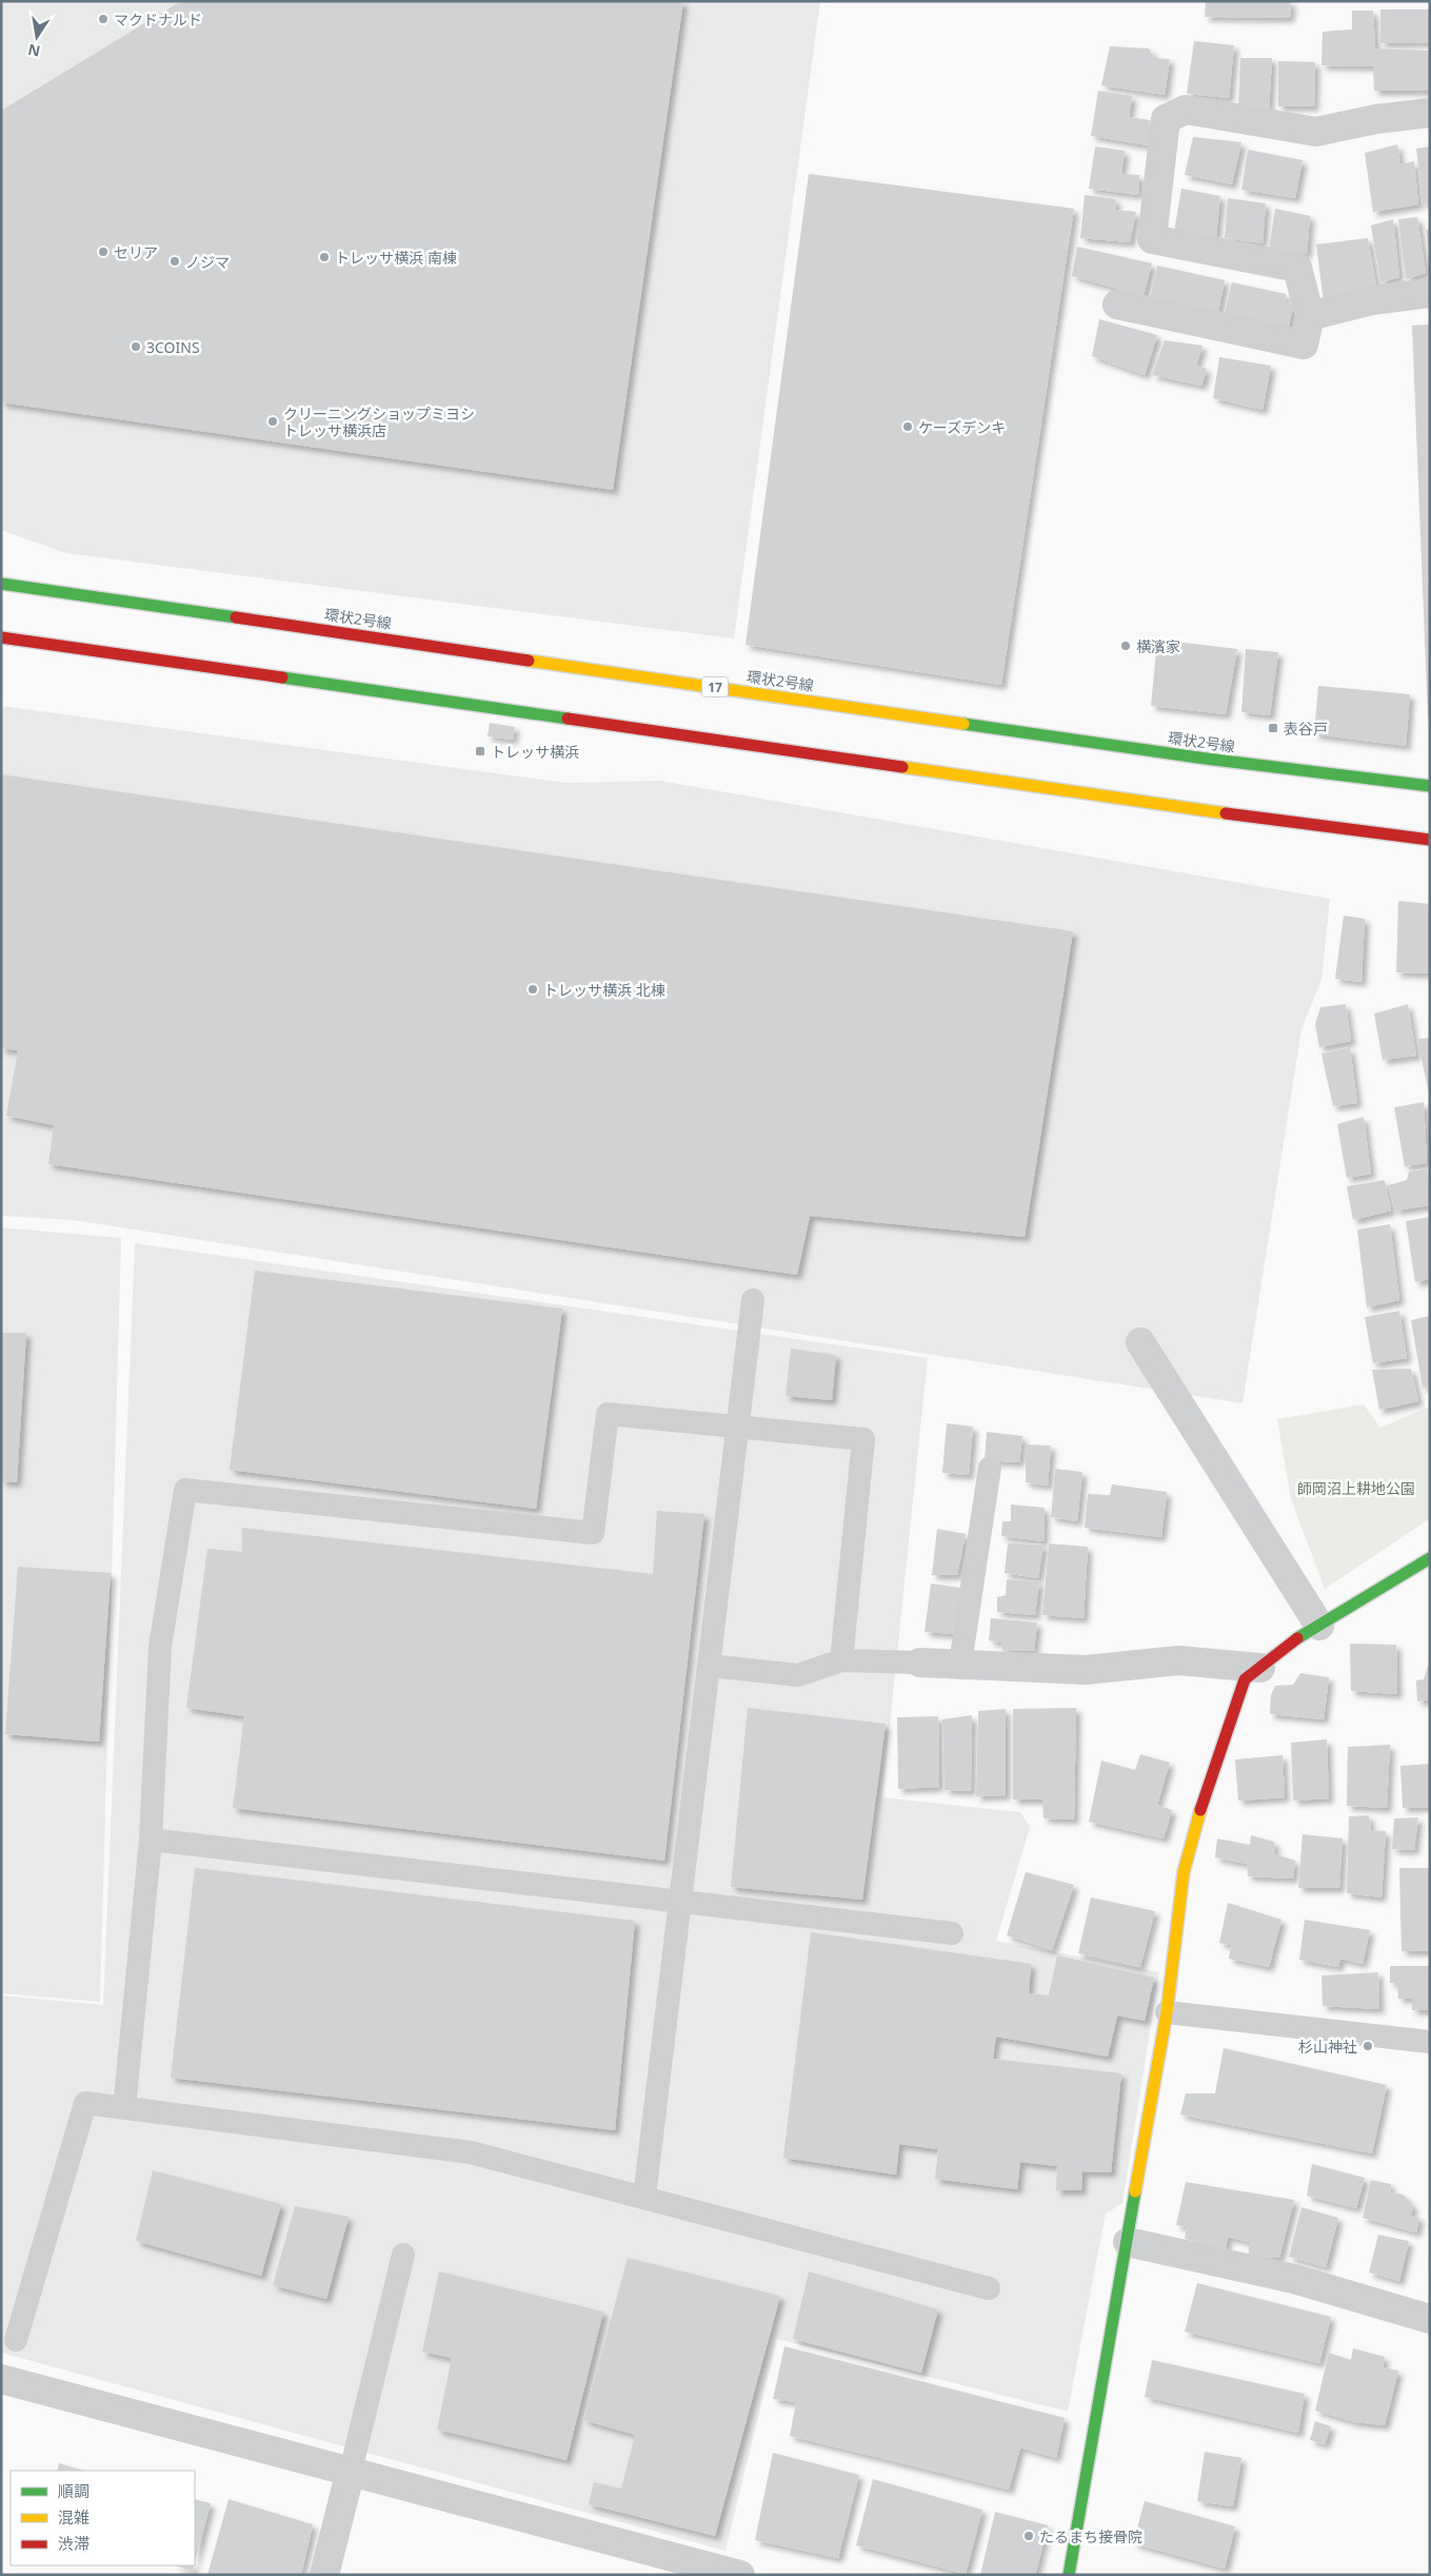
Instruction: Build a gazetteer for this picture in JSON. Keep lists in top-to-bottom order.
{
  "streets": {
    "main road": ["環状2号線", "17"]
  },
  "parks": ["師岡沼上耕地公園"],
  "places": {
    "other": [
      "マクドナルド",
      "セリア",
      "トレッサ横浜 南棟",
      "ノジマ",
      "3COINS",
      "クリーニングショップミヨシ トレッサ横浜店",
      "ケーズデンキ",
      "横濱家",
      "トレッサ横浜 北棟",
      "杉山神社",
      "たるまち接骨院"
    ],
    "transit": ["表谷戸", "トレッサ横浜"]
  },
  "legend": ["順調", "混雑", "渋滞"],
  "north": "bottom"
}
